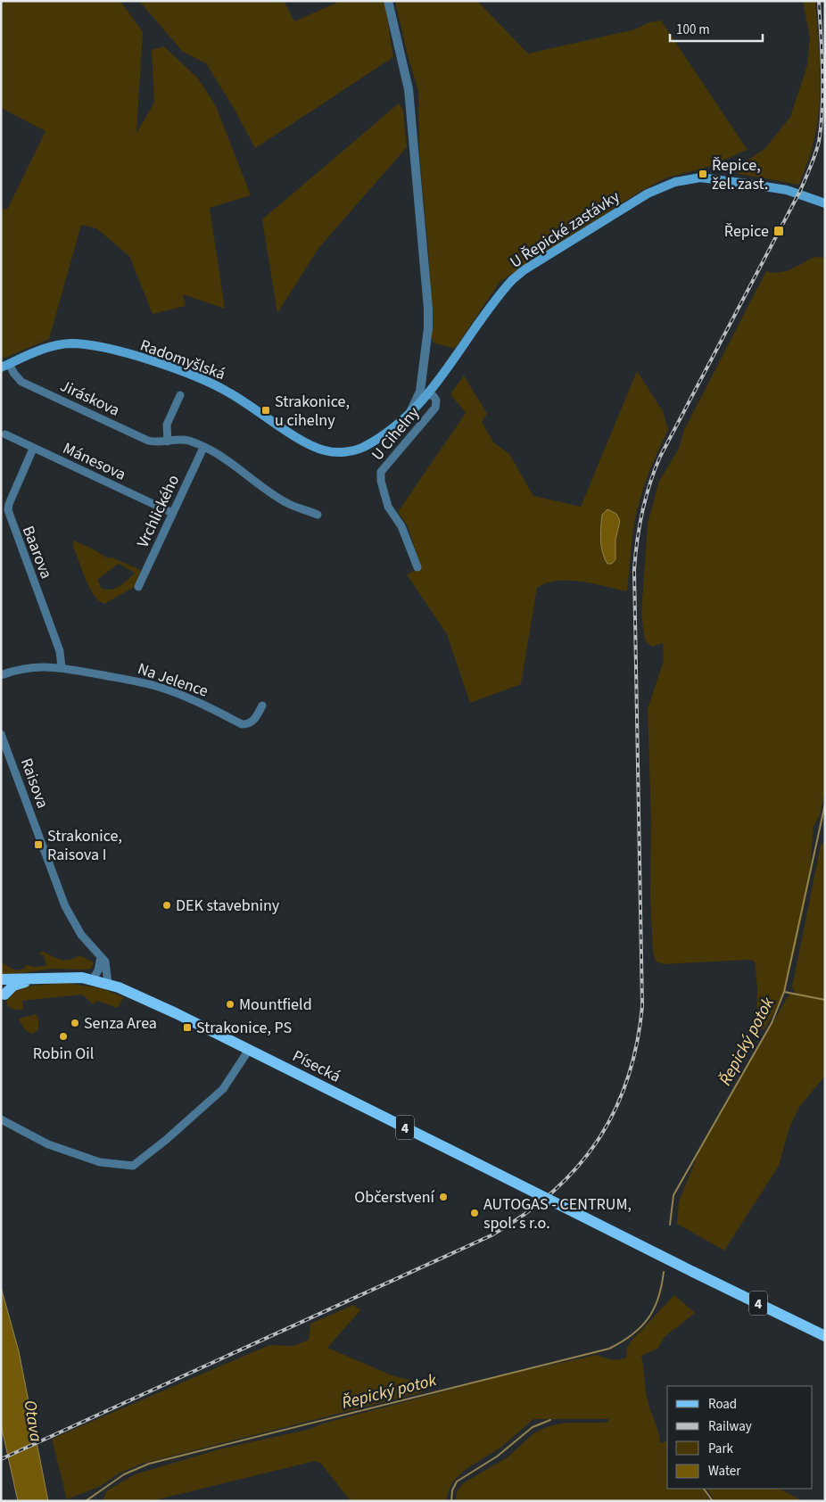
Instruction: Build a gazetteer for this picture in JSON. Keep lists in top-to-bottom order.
{
  "streets": {
    "main road": [
      "U Řepické zastávky",
      "Radomyšlská",
      "Písecká",
      "4"
    ],
    "street": [
      "Jiráskova",
      "U Cihelny",
      "Mánesova",
      "Vrchlického",
      "Baarova",
      "Na Jelence",
      "Raisova"
    ]
  },
  "crossings": [
    ["U Řepické zastávky", "Radomyšlská"],
    ["U Řepické zastávky", "U Cihelny"],
    ["Radomyšlská", "Jiráskova"],
    ["Radomyšlská", "U Cihelny"],
    ["Jiráskova", "Vrchlického"],
    ["Mánesova", "Vrchlického"],
    ["Mánesova", "Baarova"],
    ["Baarova", "Na Jelence"],
    ["Raisova", "Písecká"],
    ["Písecká", "4"]
  ],
  "water": ["Řepický potok", "Otava"],
  "places": {
    "transit": [
      "Řepice, žel. zast.",
      "Řepice",
      "Strakonice, u cihelny",
      "Strakonice, Raisova I",
      "Strakonice, PS"
    ],
    "other": [
      "DEK stavebniny",
      "Mountfield",
      "Senza Area",
      "Robin Oil",
      "Občerstvení",
      "AUTOGAS - CENTRUM, spol. s r.o."
    ]
  },
  "legend": [
    "Road",
    "Railway",
    "Park",
    "Water"
  ],
  "scale_bar": "100 m"
}
